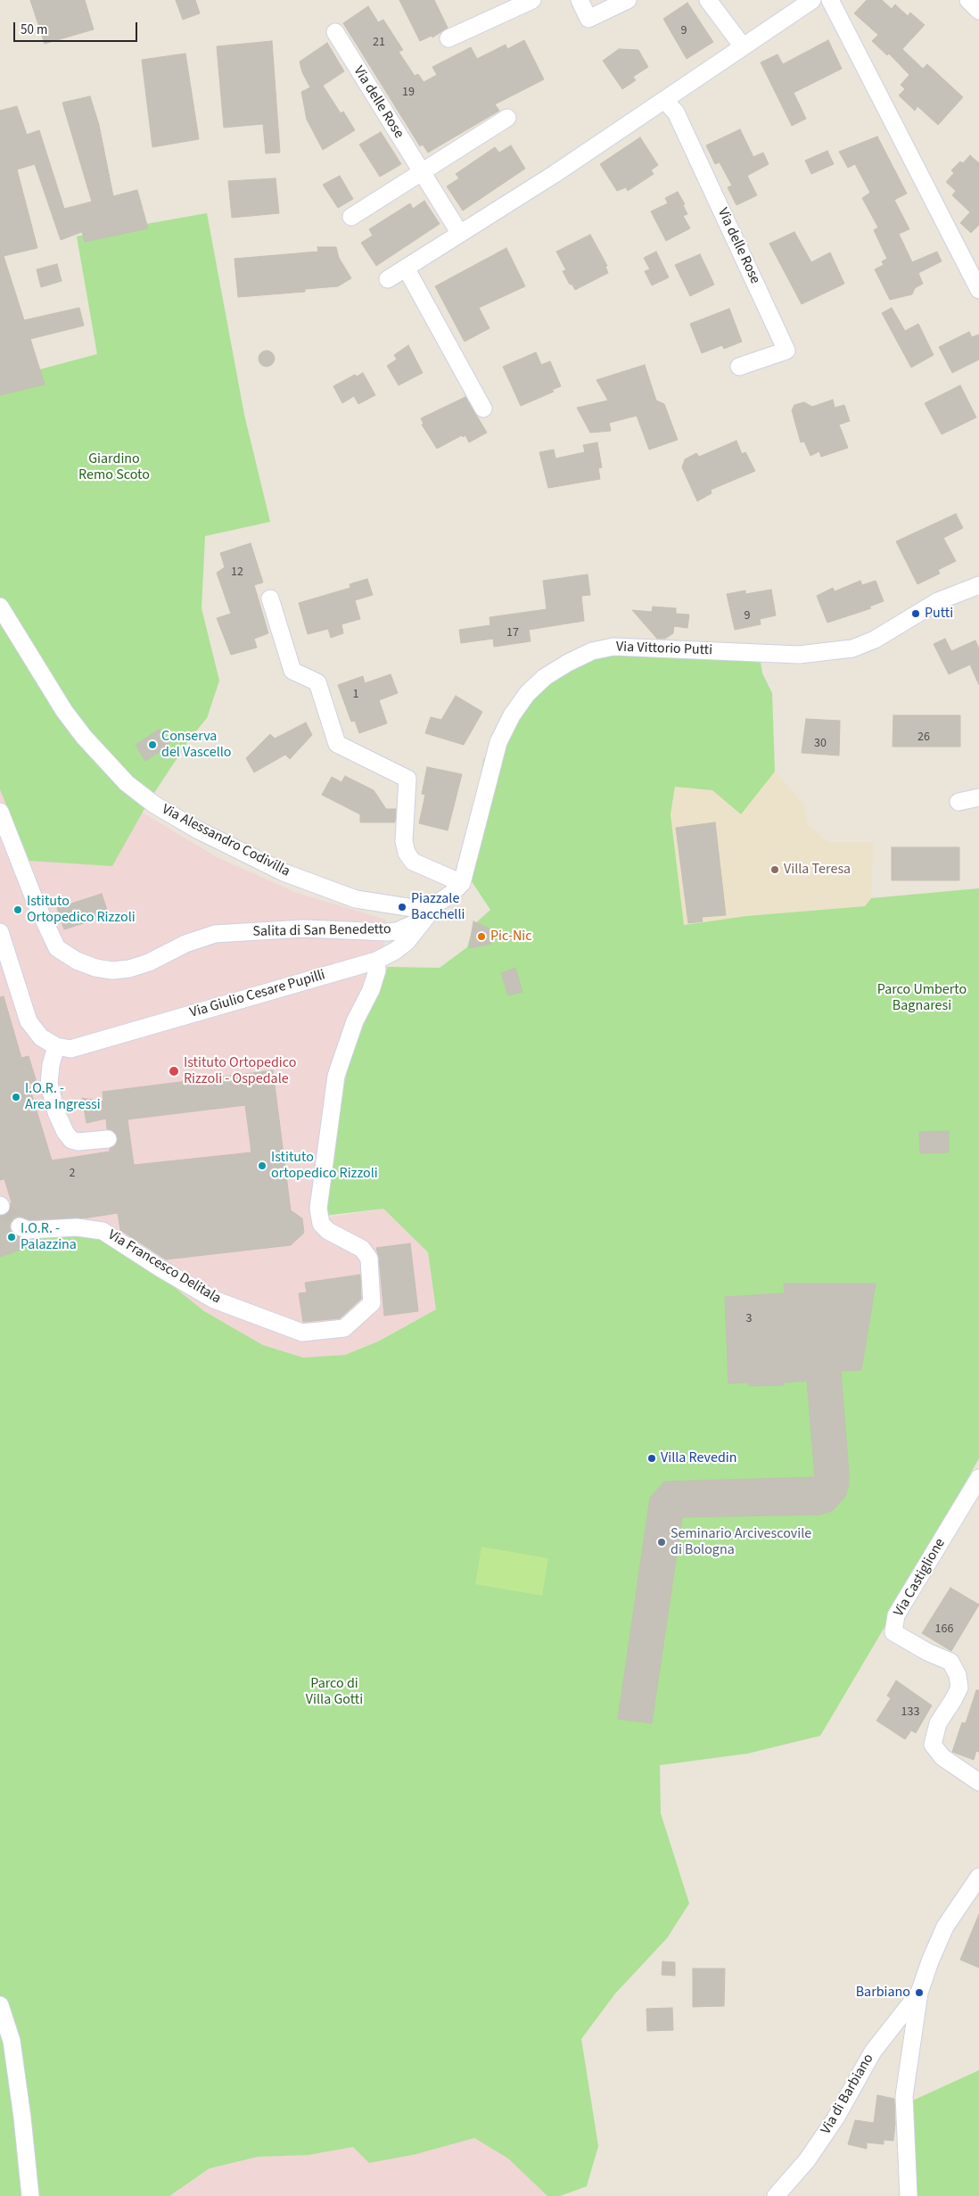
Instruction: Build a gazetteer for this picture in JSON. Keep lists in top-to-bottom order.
{
  "streets": {
    "street": [
      "Via delle Rose",
      "Via Vittorio Putti",
      "Via Alessandro Codivilla",
      "Salita di San Benedetto",
      "Via Giulio Cesare Pupilli",
      "Via Francesco Delitala",
      "Via Castiglione",
      "Via di Barbiano"
    ]
  },
  "crossings": [
    ["Via Alessandro Codivilla", "Via Giulio Cesare Pupilli"],
    ["Salita di San Benedetto", "Via Giulio Cesare Pupilli"],
    ["Via Giulio Cesare Pupilli", "Via Francesco Delitala"]
  ],
  "parks": ["Giardino Remo Scoto", "Parco Umberto Bagnaresi", "Parco di Villa Gotti"],
  "places": [
    "Putti",
    "Conserva del Vascello",
    "Villa Teresa",
    "Piazzale Bacchelli",
    "Istituto Ortopedico Rizzoli",
    "Pic-Nic",
    "Istituto Ortopedico Rizzoli - Ospedale",
    "I.O.R. - Area Ingressi",
    "Istituto ortopedico Rizzoli",
    "I.O.R. - Palazzina",
    "Villa Revedin",
    "Seminario Arcivescovile di Bologna",
    "Barbiano"
  ],
  "house_numbers": [
    "9",
    "21",
    "19",
    "12",
    "9",
    "17",
    "1",
    "26",
    "30",
    "2",
    "3",
    "166",
    "133"
  ],
  "scale_bar": "50 m"
}
